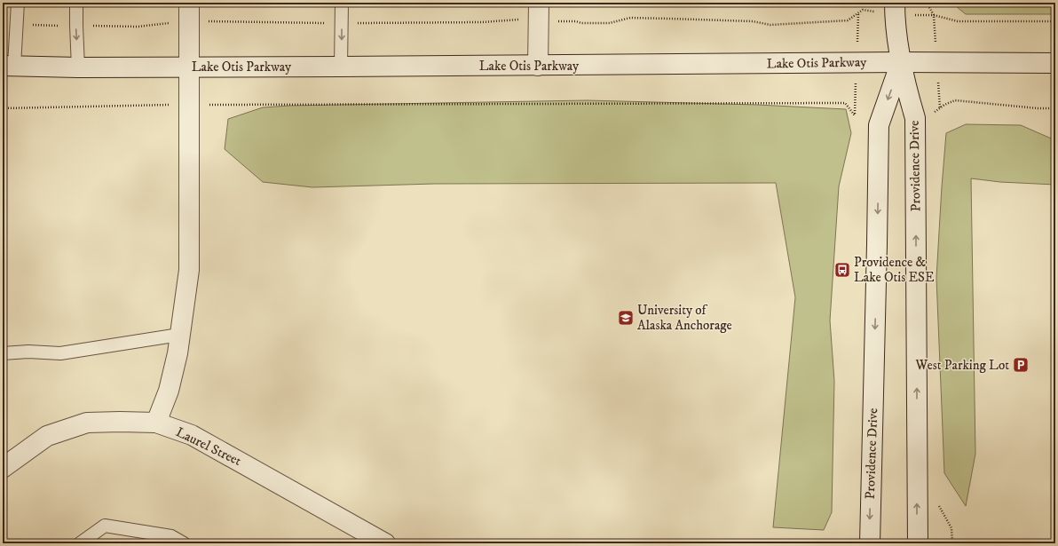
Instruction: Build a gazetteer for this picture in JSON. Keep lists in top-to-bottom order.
{
  "streets": {
    "main road": ["Lake Otis Parkway", "Providence Drive", "Laurel Street"]
  },
  "crossings": [
    ["Lake Otis Parkway", "Providence Drive"]
  ],
  "places": {
    "bus stop": ["Providence & Lake Otis ESE"],
    "school or university": ["University of Alaska Anchorage"],
    "parking": ["West Parking Lot"]
  }
}
